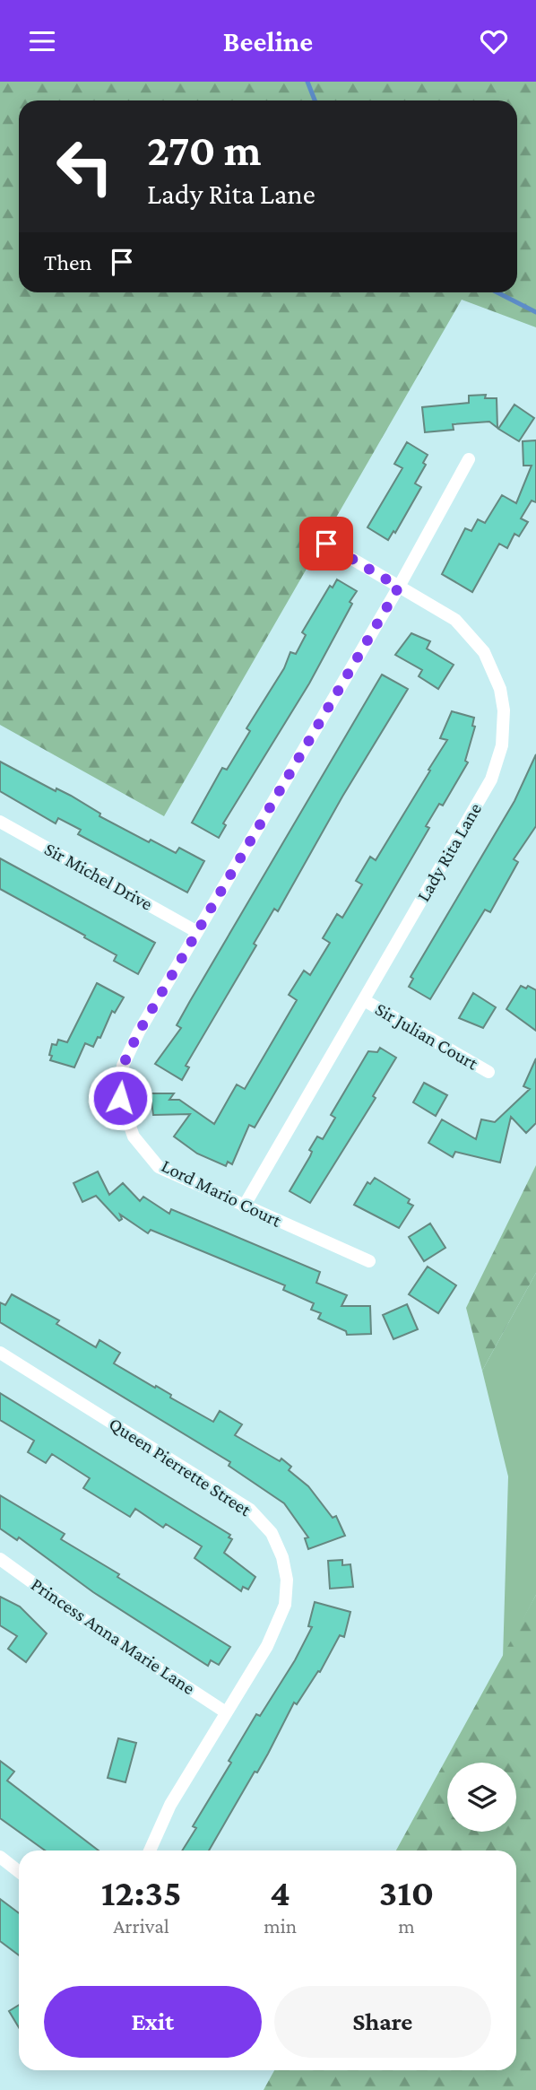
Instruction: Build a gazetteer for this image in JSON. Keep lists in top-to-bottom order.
{
  "streets": {
    "street": [
      "Lady Rita Lane",
      "Sir Michel Drive",
      "Sir Julian Court",
      "Lord Mario Court",
      "Queen Pierrette Street",
      "Princess Anna Marie Lane"
    ]
  },
  "crossings": [
    ["Lady Rita Lane", "Sir Julian Court"],
    ["Lady Rita Lane", "Lord Mario Court"],
    ["Sir Michel Drive", "Lord Mario Court"],
    ["Queen Pierrette Street", "Princess Anna Marie Lane"]
  ],
  "page": {
    "header": "Beeline",
    "turn": ["270 m", "Lady Rita Lane"],
    "then": "Then",
    "eta": [
      "12:35",
      "Arrival",
      "4",
      "min",
      "310",
      "m"
    ],
    "buttons": ["Exit", "Share"]
  }
}
